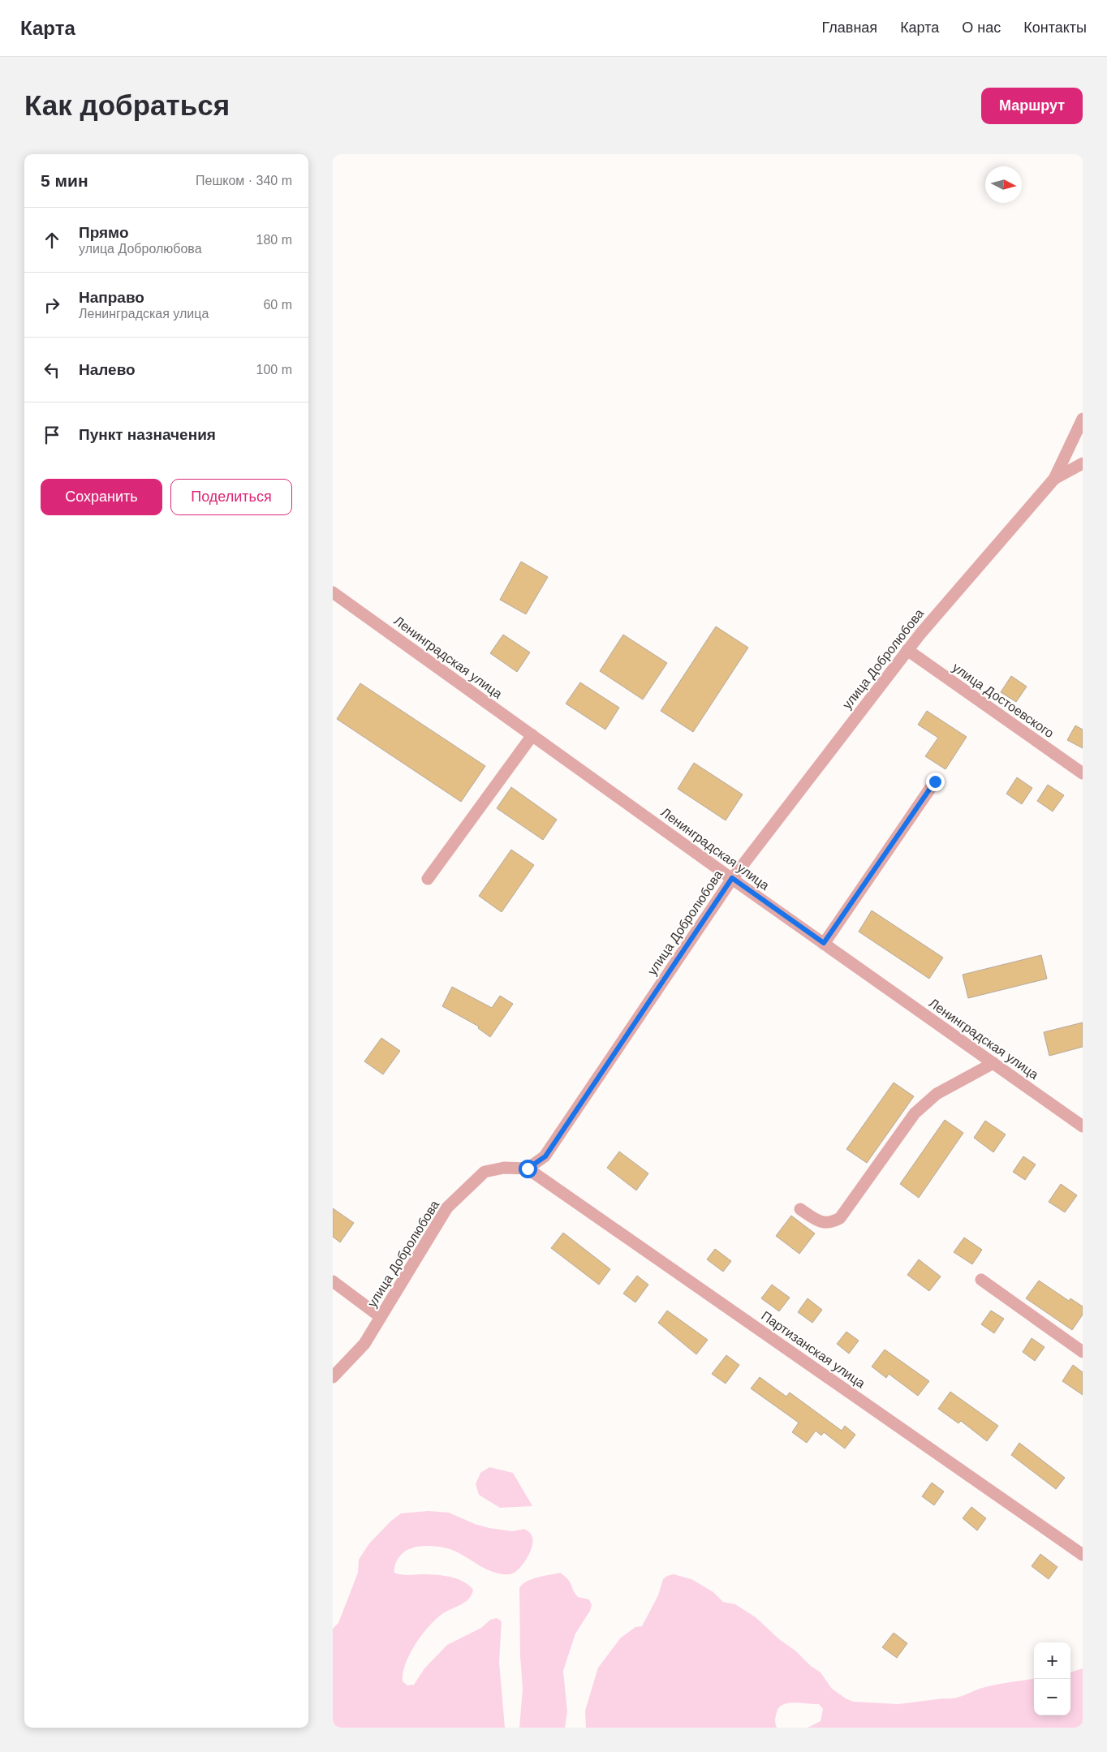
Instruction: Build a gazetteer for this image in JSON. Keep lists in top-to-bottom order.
{
  "streets": {
    "street": [
      "Ленинградская улица",
      "улица Добролюбова",
      "улица Достоевского",
      "Партизанская улица"
    ]
  },
  "crossings": [
    ["Ленинградская улица", "улица Добролюбова"],
    ["улица Добролюбова", "улица Достоевского"],
    ["улица Добролюбова", "Партизанская улица"]
  ],
  "north": "right",
  "page": {
    "header": "Карта",
    "nav": [
      "Главная",
      "Карта",
      "О нас",
      "Контакты"
    ],
    "buttons": [
      "Маршрут",
      ["Сохранить", "Поделиться"]
    ],
    "title": "Как добраться",
    "heading": ["5 мин", "Пешком · 340 m"],
    "list": [
      ["Прямо", "улица Добролюбова", "180 m"],
      ["Направо", "Ленинградская улица", "60 m"],
      ["Налево", "100 m"],
      "Пункт назначения"
    ],
    "map_buttons": ["+", "−"]
  }
}
